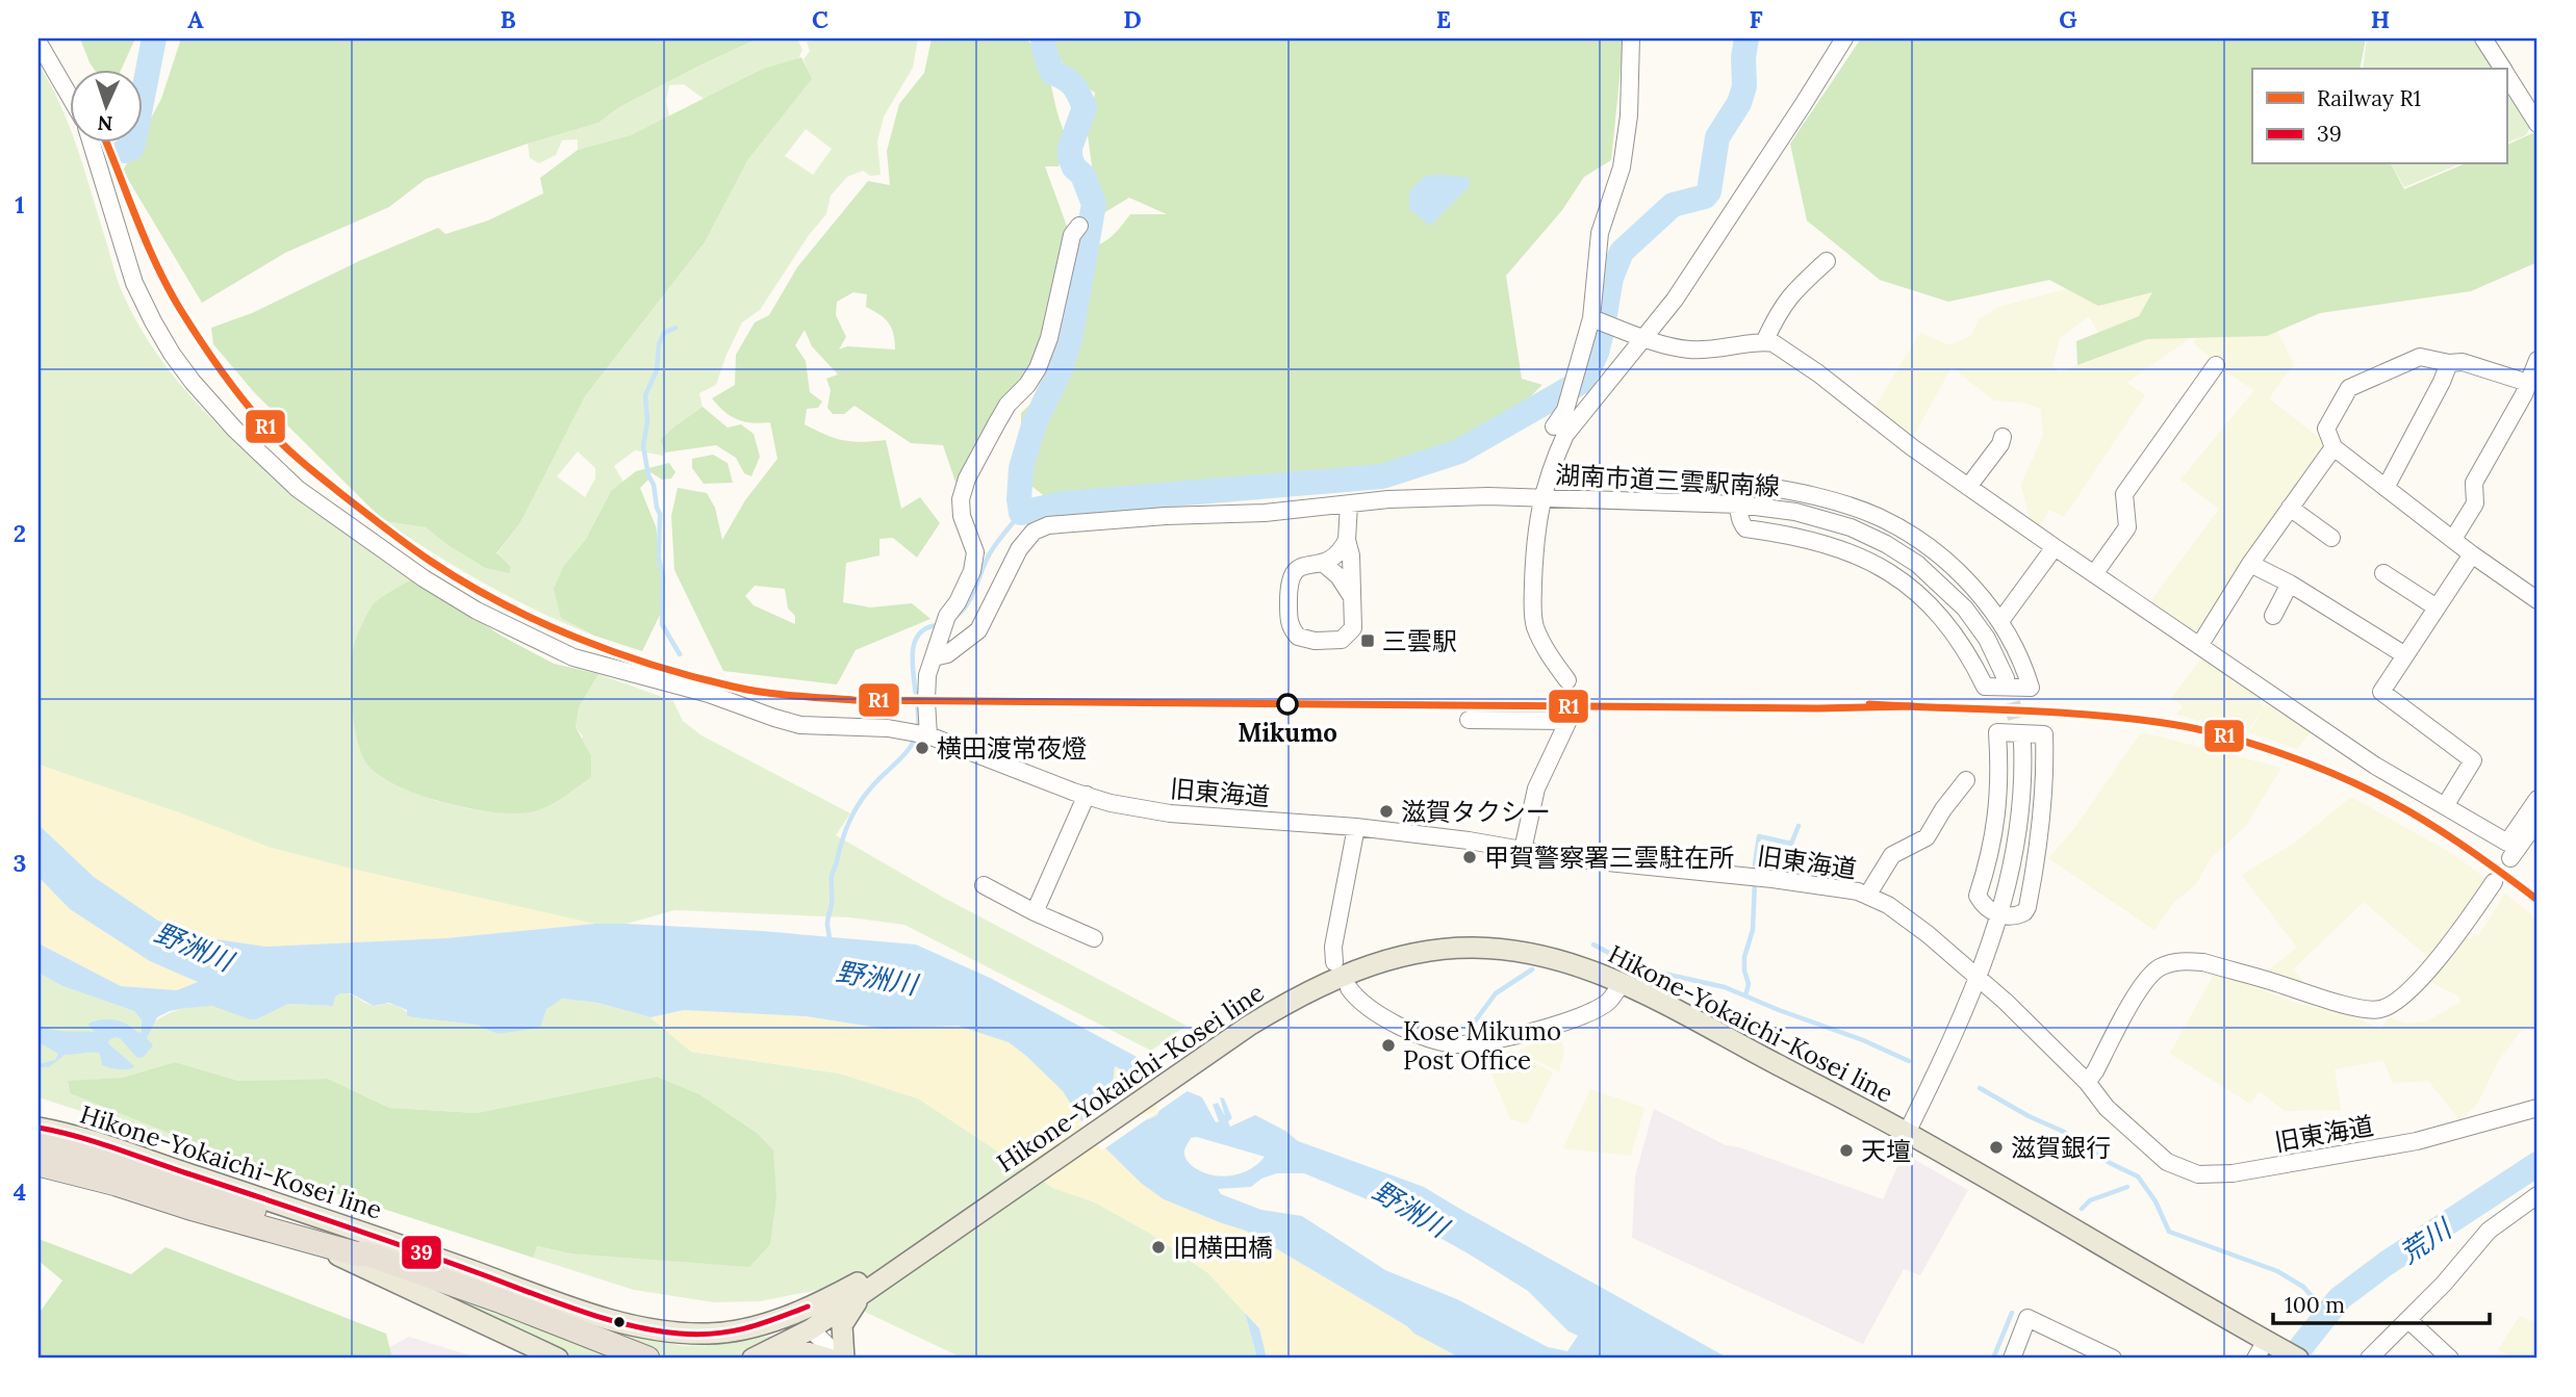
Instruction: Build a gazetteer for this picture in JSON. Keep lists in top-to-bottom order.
{
  "streets": {
    "main road": ["Hikone-Yokaichi-Kosei line"],
    "street": ["湖南市道三雲駅南線", "旧東海道"]
  },
  "water": ["野洲川", "荒川"],
  "places": {
    "transit": ["三雲駅"],
    "other": [
      "Mikumo",
      "横田渡常夜燈",
      "滋賀タクシー",
      "甲賀警察署三雲駐在所",
      "Kose Mikumo Post Office",
      "滋賀銀行",
      "天壇",
      "旧横田橋"
    ]
  },
  "lines": ["rail line R1", "transit line 39"],
  "legend": ["Railway R1", "39"],
  "scale_bar": "100 m",
  "north": "bottom",
  "grid": {
    "columns": [
      "A",
      "B",
      "C",
      "D",
      "E",
      "F",
      "G",
      "H"
    ],
    "rows": [
      "1",
      "2",
      "3",
      "4"
    ]
  }
}
